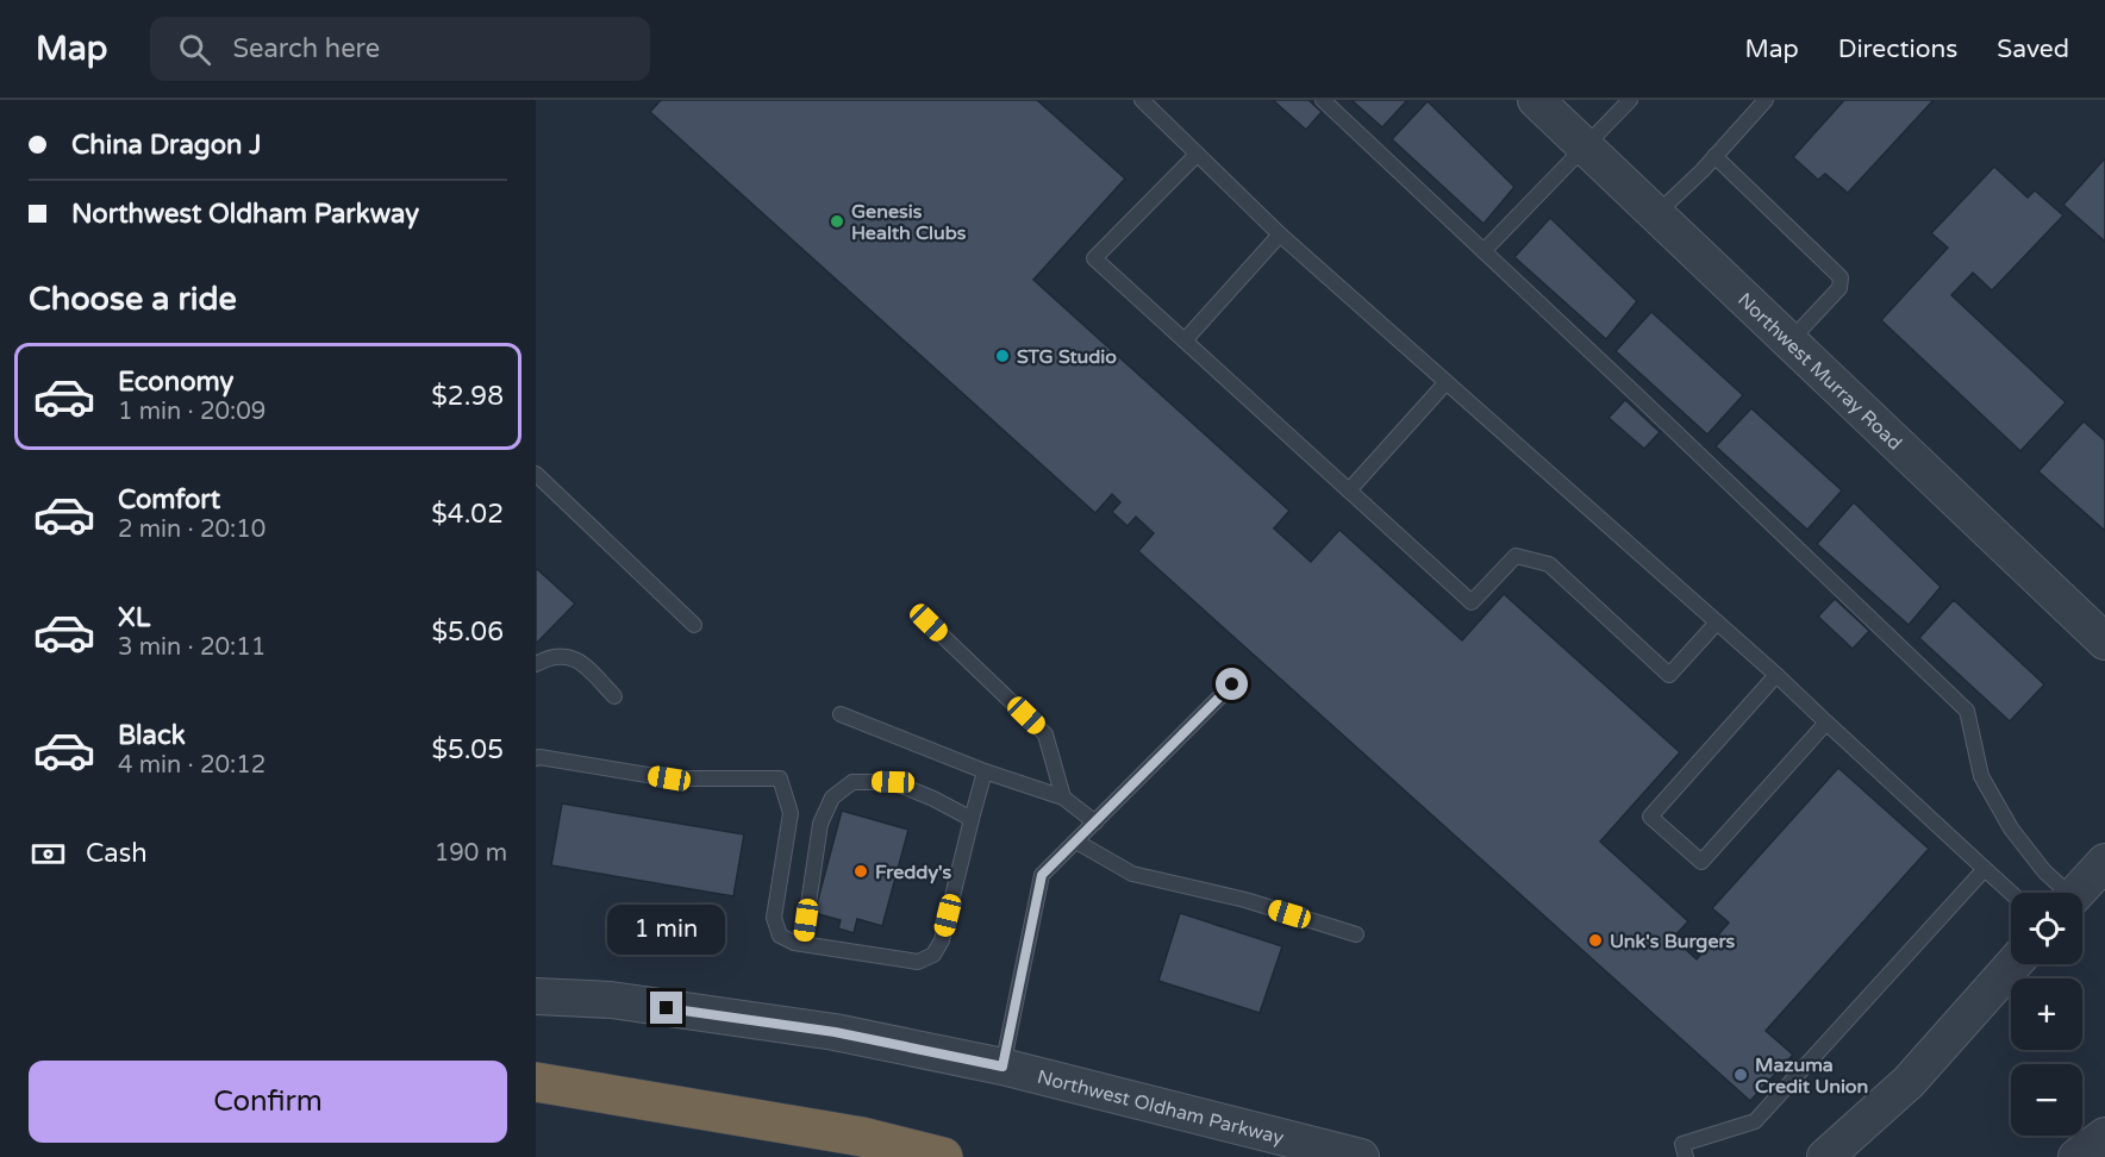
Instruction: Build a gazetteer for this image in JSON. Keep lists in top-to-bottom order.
{
  "streets": {
    "street": ["Northwest Murray Road", "Northwest Oldham Parkway"]
  },
  "places": [
    "Genesis Health Clubs",
    "STG Studio",
    "Freddy's",
    "Unk's Burgers",
    "Mazuma Credit Union"
  ],
  "page": {
    "header": "Map",
    "search": "Search here",
    "nav": ["Map", "Directions", "Saved"],
    "banner": ["China Dragon J", "Northwest Oldham Parkway"],
    "heading": "Choose a ride",
    "list": [
      {
        "name": "Economy",
        "note": "1 min · 20:09",
        "value": "$2.98"
      },
      {
        "name": "Comfort",
        "note": "2 min · 20:10",
        "value": "$4.02"
      },
      {
        "name": "XL",
        "note": "3 min · 20:11",
        "value": "$5.06"
      },
      {
        "name": "Black",
        "note": "4 min · 20:12",
        "value": "$5.05"
      }
    ],
    "pay": ["Cash", "190 m"],
    "map_buttons": ["+", "−"],
    "bubble": "1 min",
    "buttons": "Confirm"
  }
}
